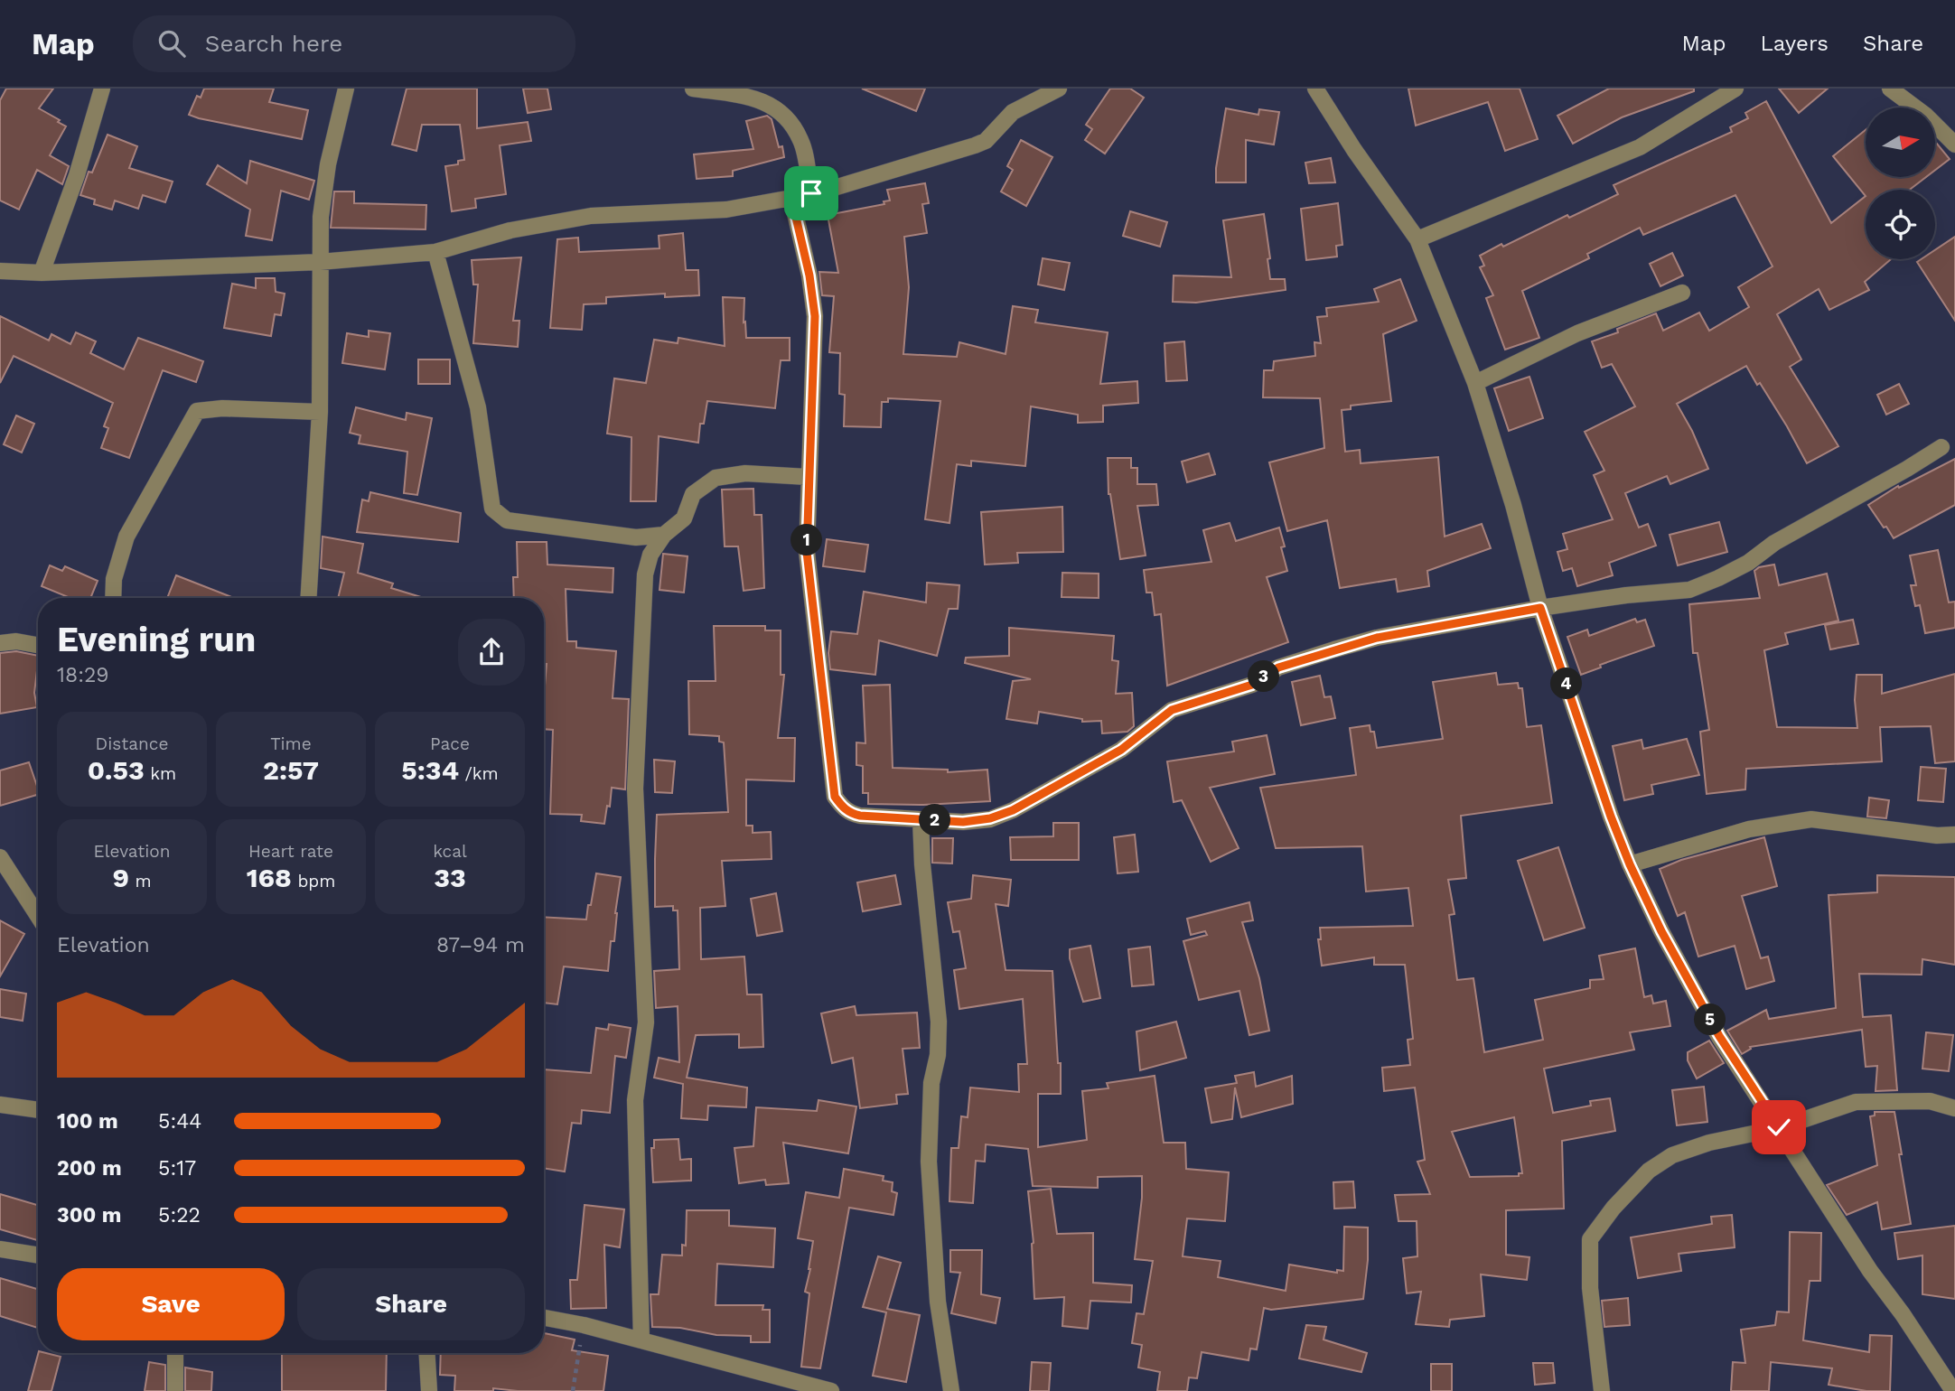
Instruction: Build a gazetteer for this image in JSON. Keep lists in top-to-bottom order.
{
  "north": "right",
  "page": {
    "header": "Map",
    "search": "Search here",
    "nav": ["Map", "Layers", "Share"],
    "pins": [
      "1",
      "3",
      "4",
      "2",
      "5"
    ],
    "heading": ["Evening run", "18:29"],
    "stats": [
      ["Distance", "0.53 km"],
      ["Time", "2:57"],
      ["Pace", "5:34 /km"],
      ["Elevation", "9 m"],
      ["Heart rate", "168 bpm"],
      ["kcal", "33"]
    ],
    "chart": ["Elevation", "87–94 m"],
    "list": [
      {
        "name": "100 m",
        "note": "5:44"
      },
      {
        "name": "200 m",
        "note": "5:17"
      },
      {
        "name": "300 m",
        "note": "5:22"
      }
    ],
    "buttons": ["Save", "Share"]
  }
}
